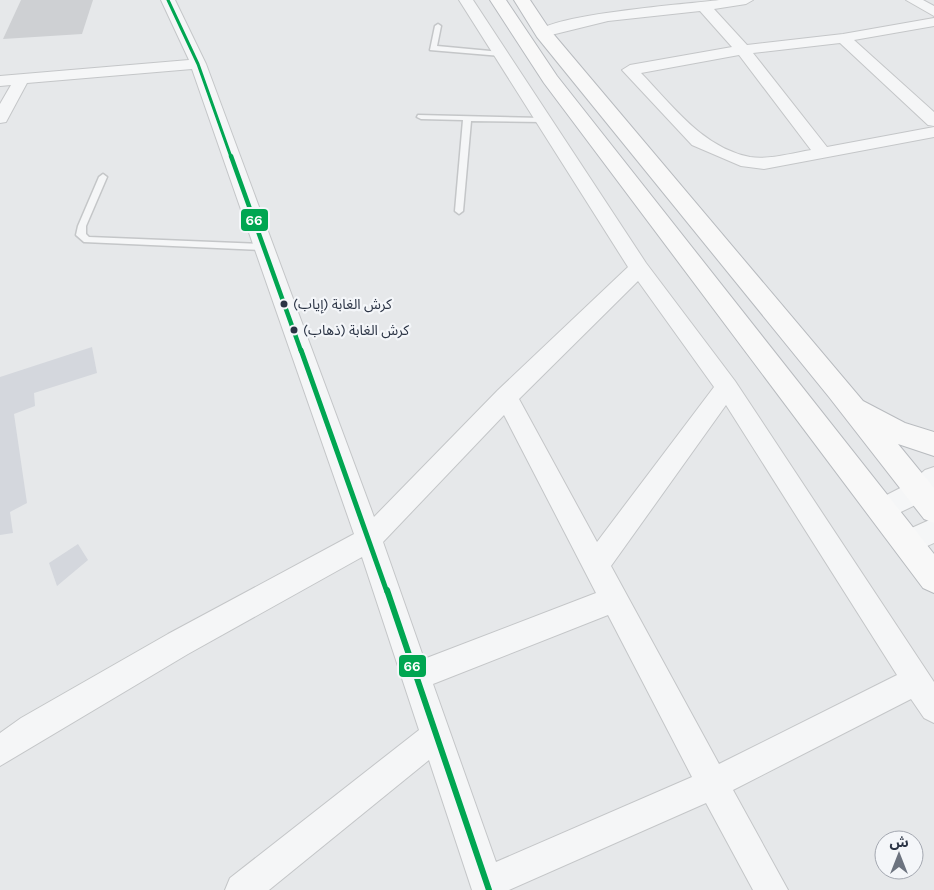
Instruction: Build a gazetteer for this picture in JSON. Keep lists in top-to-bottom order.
{
  "places": ["كرش الغابة (إياب)", "كرش الغابة (ذهاب)"],
  "lines": ["transit line 66"],
  "north": "top"
}
